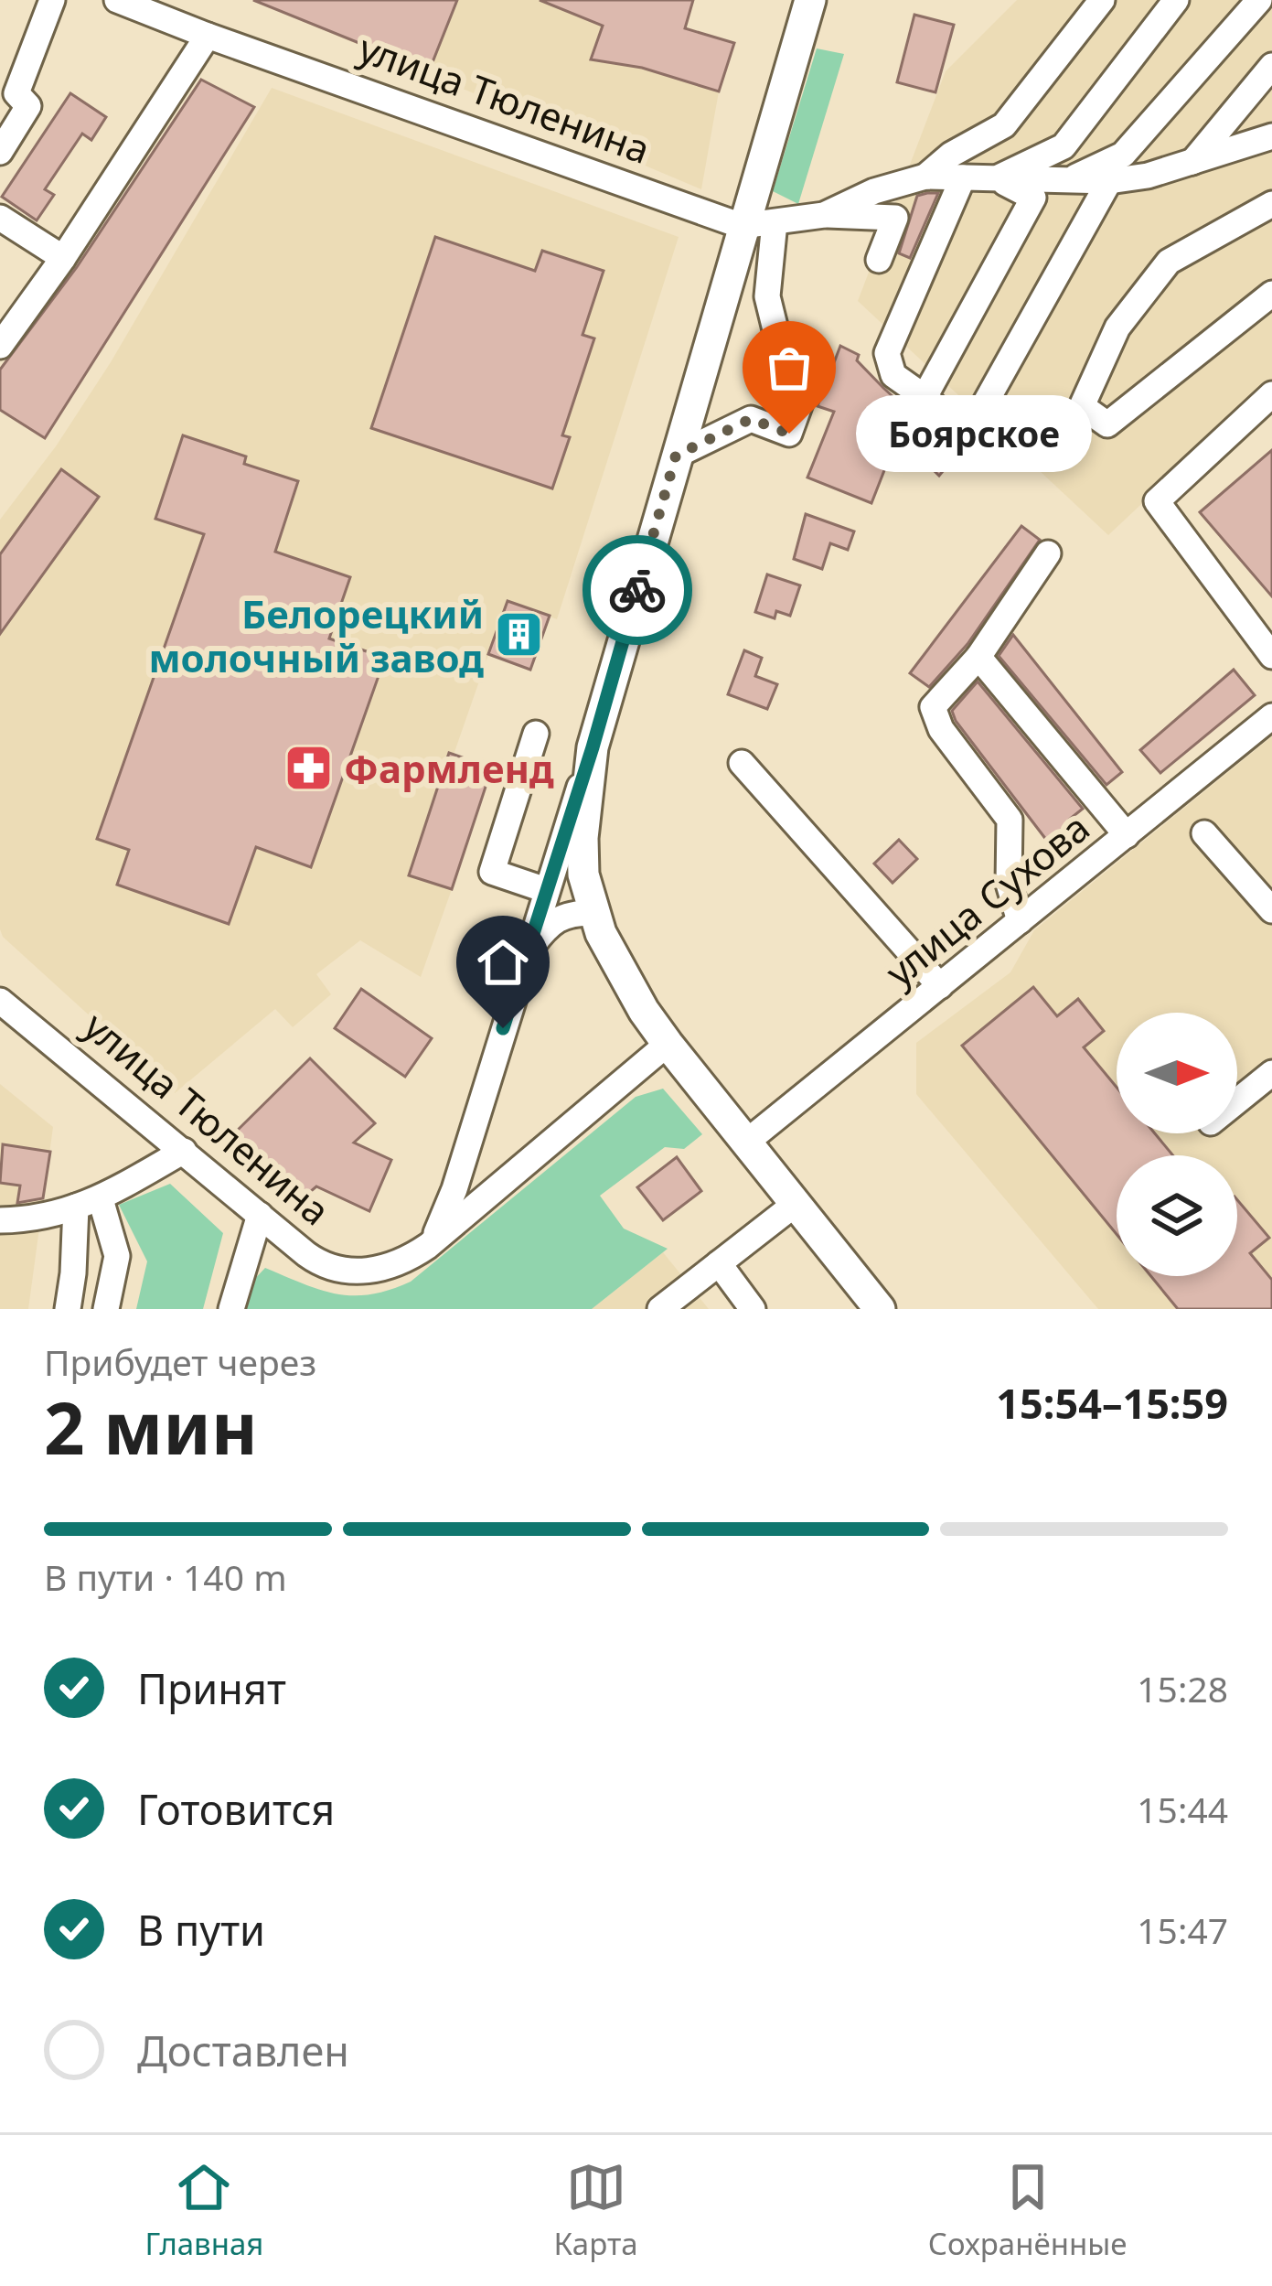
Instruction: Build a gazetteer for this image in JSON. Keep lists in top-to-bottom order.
{
  "streets": {
    "street": ["улица Тюленина", "улица Сухова"]
  },
  "places": {
    "other": ["Боярское"],
    "building": ["Белорецкий молочный завод"],
    "pharmacy": ["Фармленд"]
  },
  "north": "right",
  "page": {
    "bubble": "Боярское",
    "heading": ["2 мин", "Прибудет через", "15:54–15:59"],
    "bar": "В пути · 140 m",
    "list": [
      ["Принят", "15:28"],
      ["Готовится", "15:44"],
      ["В пути", "15:47"],
      "Доставлен"
    ],
    "tabs": ["Главная", "Карта", "Сохранённые"]
  }
}
